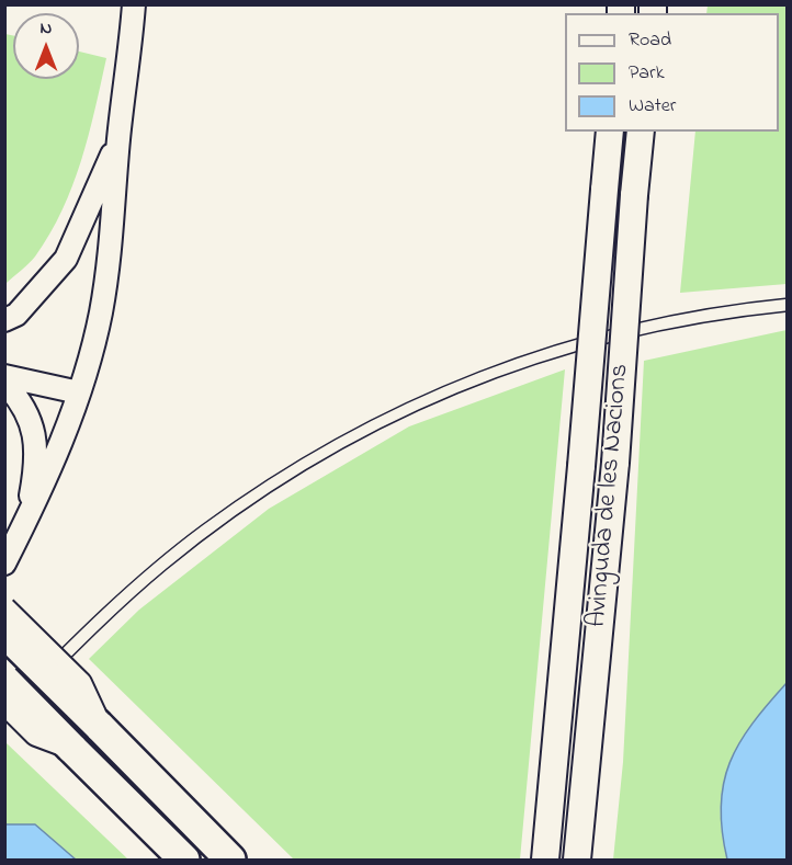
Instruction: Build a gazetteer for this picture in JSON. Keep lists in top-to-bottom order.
{
  "streets": {
    "street": ["Avinguda de les Nacions"]
  },
  "legend": ["Road", "Park", "Water"],
  "north": "top"
}
